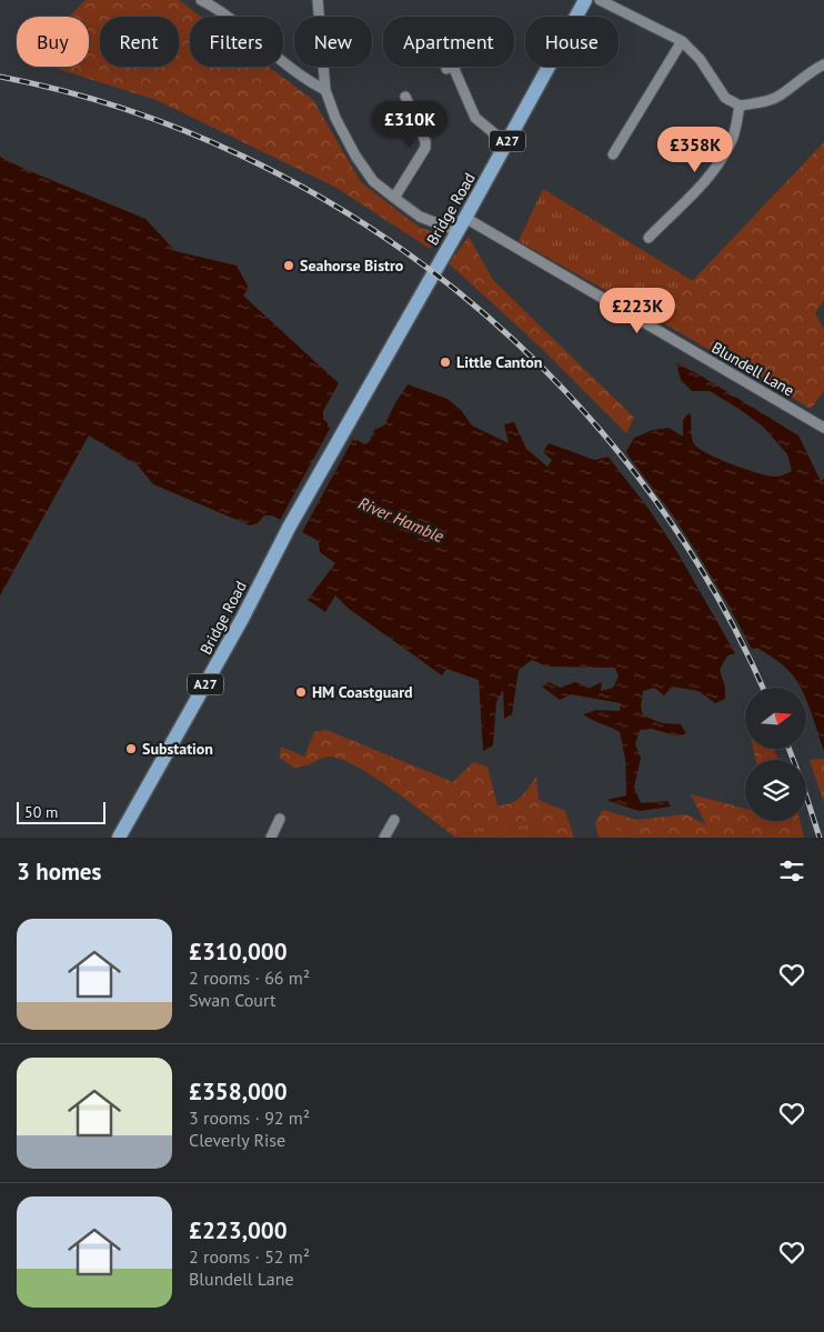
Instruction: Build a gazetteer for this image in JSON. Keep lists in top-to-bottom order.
{
  "streets": {
    "main road": ["A27", "Bridge Road"],
    "street": ["Blundell Lane"]
  },
  "crossings": [
    ["Bridge Road", "Blundell Lane"]
  ],
  "water": ["River Hamble"],
  "places": [
    "Seahorse Bistro",
    "Little Canton",
    "HM Coastguard",
    "Substation"
  ],
  "scale_bar": "50 m",
  "north": "right",
  "page": {
    "chip": [
      "Buy",
      "Rent",
      "Filters",
      "New",
      "Apartment",
      "House"
    ],
    "price": ["£310K", "£358K", "£223K"],
    "scale": "50 m",
    "heading": "3 homes",
    "list": [
      {
        "name": "£310,000",
        "note": "2 rooms · 66 m² · Swan Court"
      },
      {
        "name": "£358,000",
        "note": "3 rooms · 92 m² · Cleverly Rise"
      },
      {
        "name": "£223,000",
        "note": "2 rooms · 52 m² · Blundell Lane"
      }
    ]
  }
}
